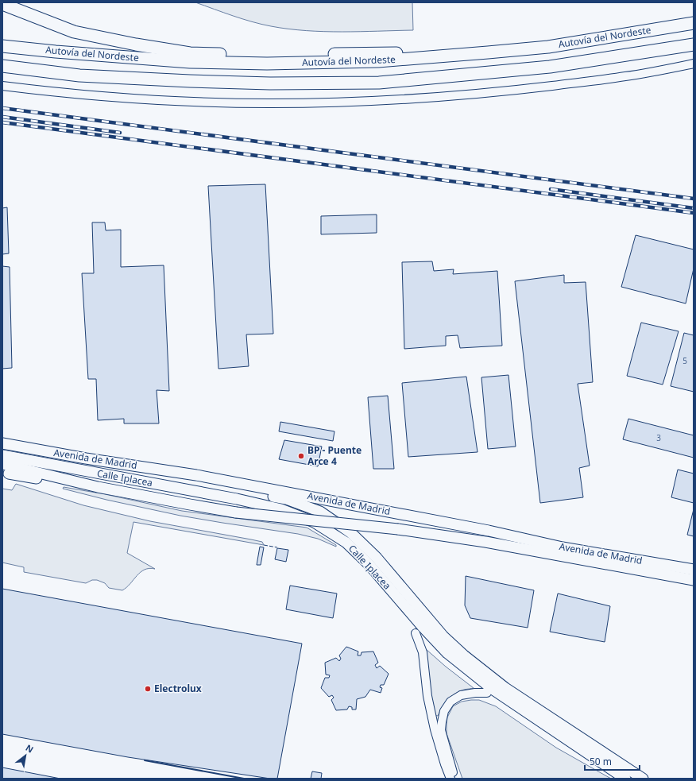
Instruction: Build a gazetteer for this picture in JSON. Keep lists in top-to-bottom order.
{
  "streets": {
    "highway": ["Autovía del Nordeste"],
    "main road": ["Avenida de Madrid", "Calle Iplacea"]
  },
  "crossings": [
    ["Avenida de Madrid", "Calle Iplacea"]
  ],
  "places": ["BP - Puente Arce 4", "Electrolux"],
  "house_numbers": ["5", "3"],
  "scale_bar": "50 m",
  "north": "top right"
}
